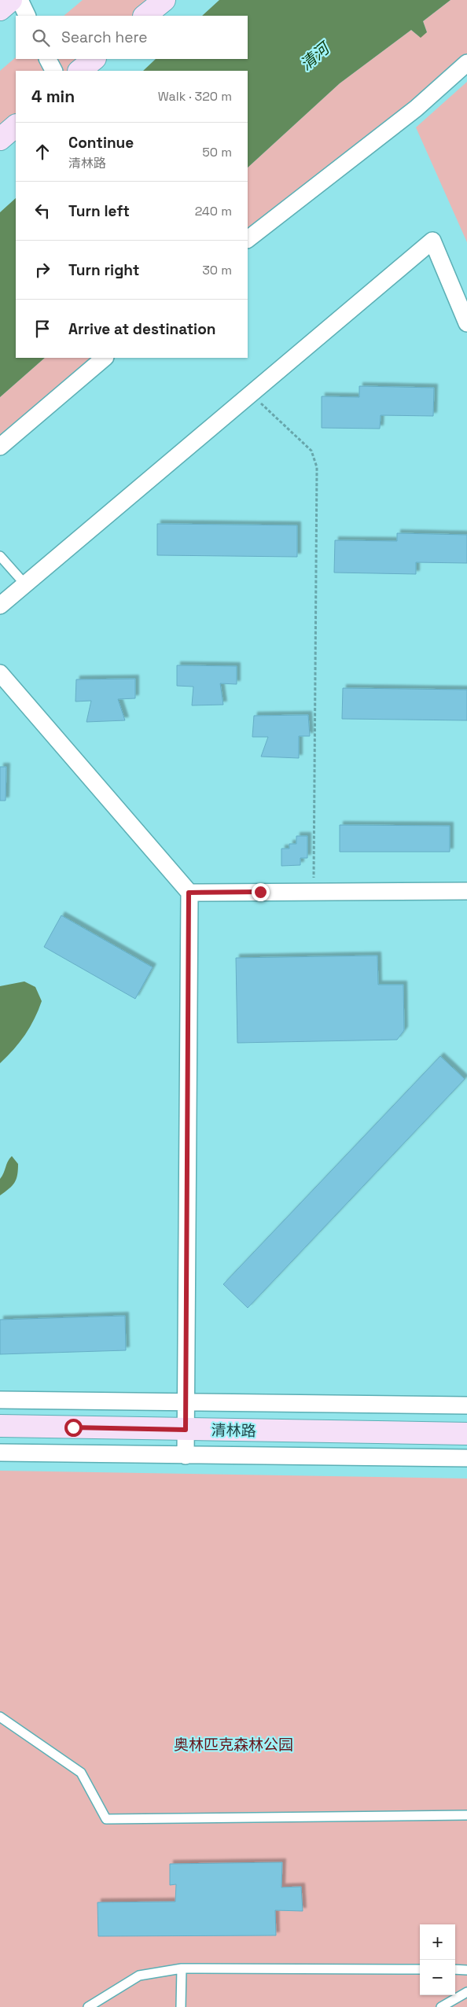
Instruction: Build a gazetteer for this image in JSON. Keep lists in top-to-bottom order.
{
  "streets": {
    "street": ["清林路"]
  },
  "water": ["清河"],
  "parks": ["奥林匹克森林公园"],
  "page": {
    "search": "Search here",
    "heading": ["4 min", "Walk · 320 m"],
    "list": [
      ["Continue", "清林路", "50 m"],
      ["Turn left", "240 m"],
      ["Turn right", "30 m"],
      "Arrive at destination"
    ],
    "map_buttons": ["+", "−"]
  }
}
